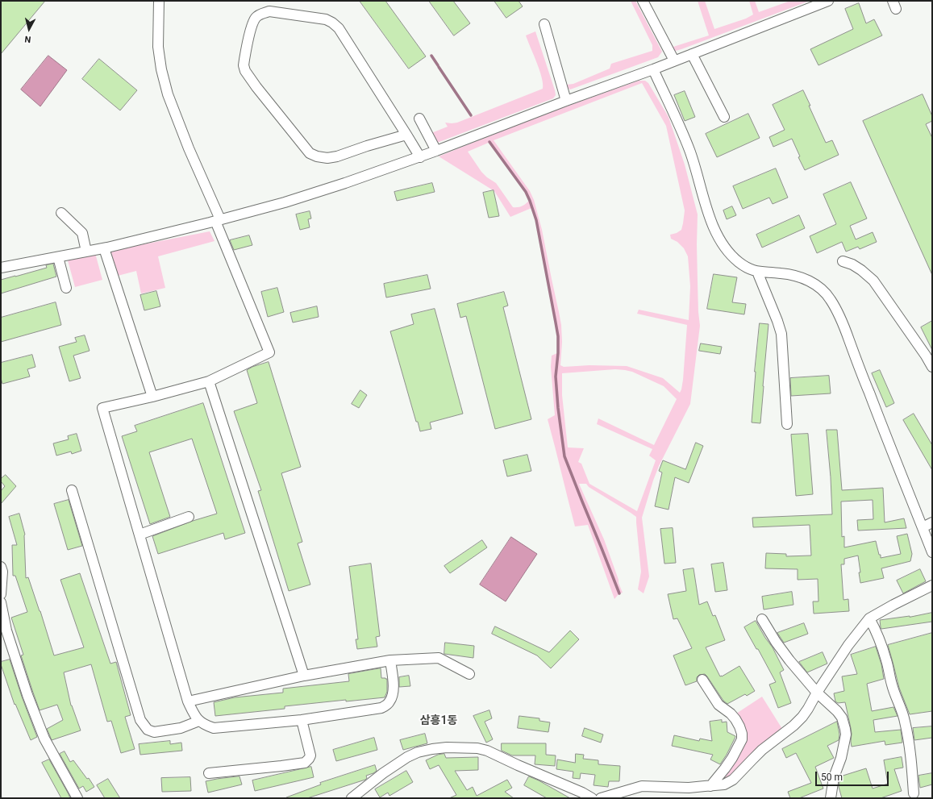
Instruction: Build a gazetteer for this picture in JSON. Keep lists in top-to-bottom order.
{
  "districts": ["삼흥1동"],
  "scale_bar": "50 m",
  "north": "bottom"
}
